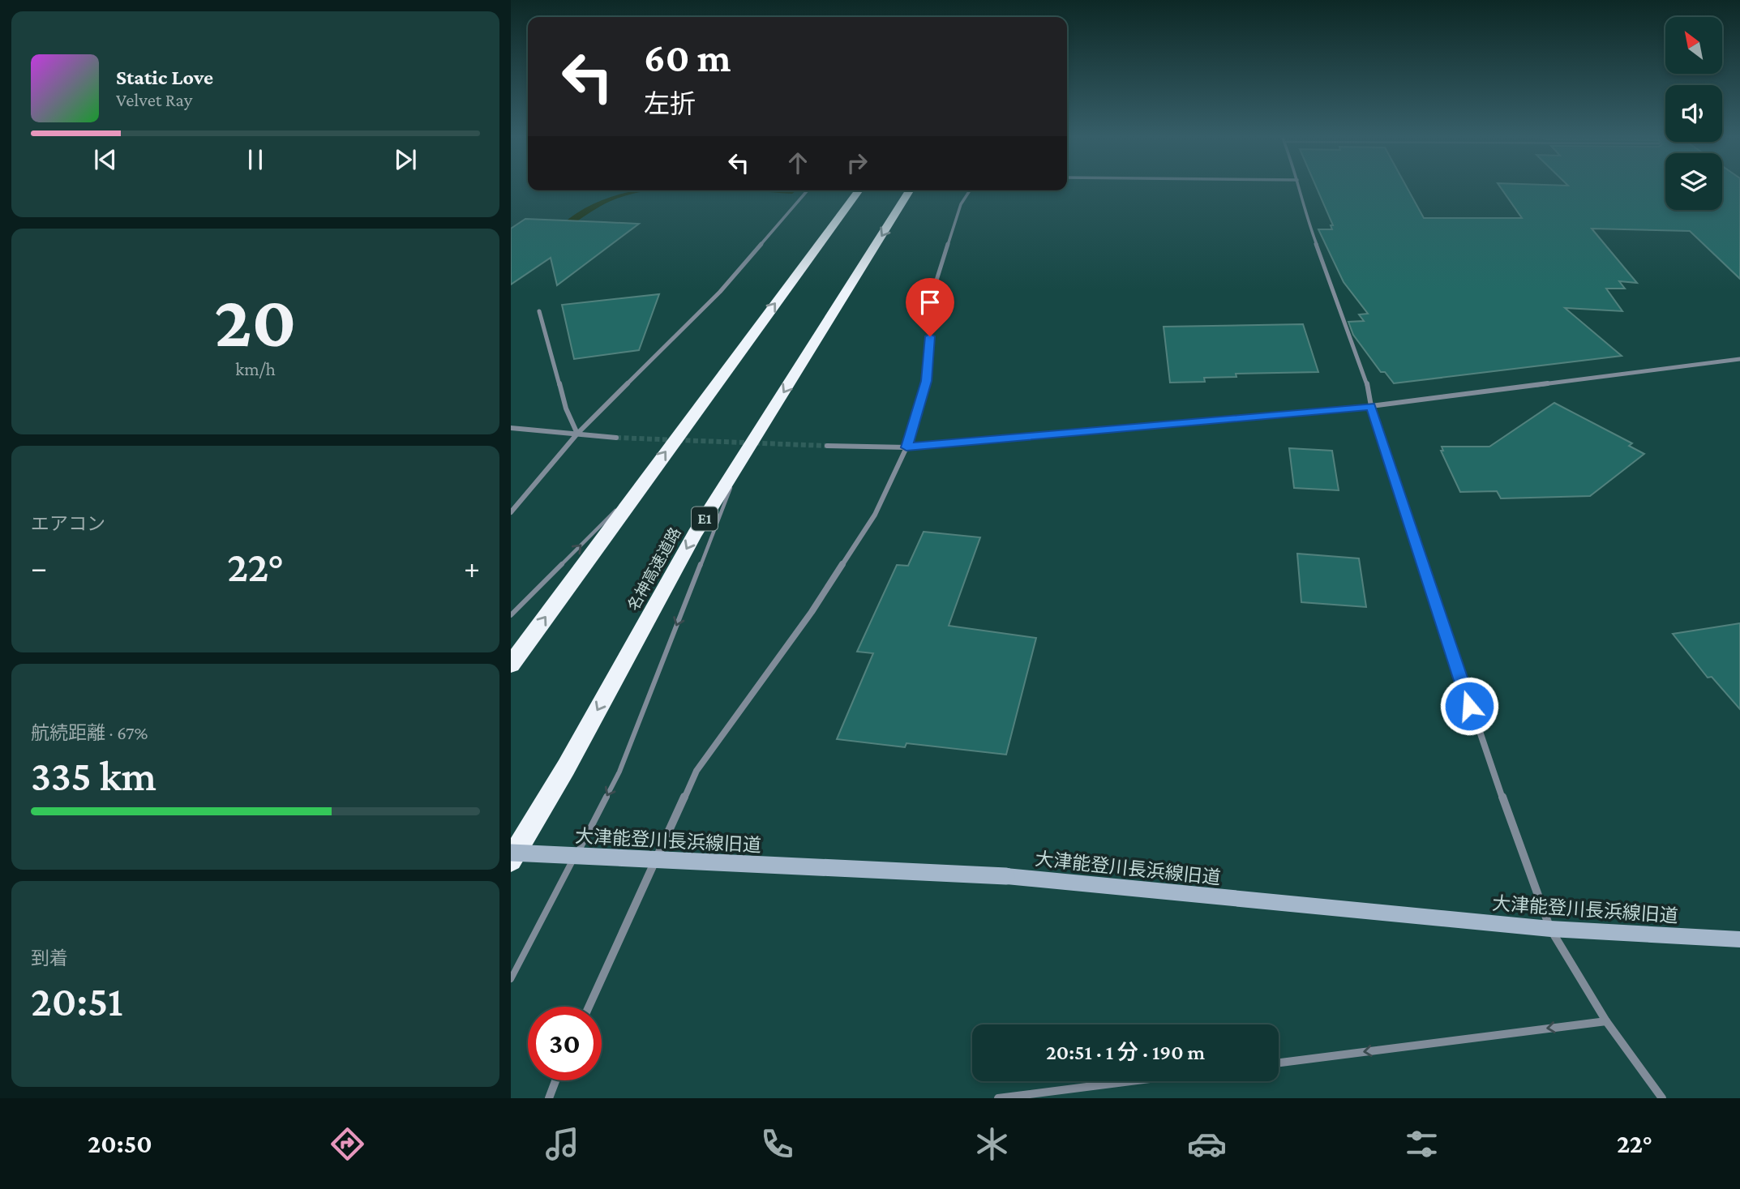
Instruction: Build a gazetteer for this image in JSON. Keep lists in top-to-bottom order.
{
  "streets": {
    "highway": ["E1", "名神高速道路"],
    "street": ["大津能登川長浜線旧道"]
  },
  "north": "top left",
  "page": {
    "turn": ["60 m", "左折"],
    "song": ["Static Love", "Velvet Ray"],
    "tile": [
      ["20", "km/h"],
      "エアコン",
      ["航続距離 · 67%", "335 km"],
      ["到着", "20:51"]
    ],
    "heat": ["−", "22°", "+"],
    "limit": "30",
    "trip": "20:51 · 1 分 · 190 m",
    "tabs": ["20:50", "22°"]
  }
}
